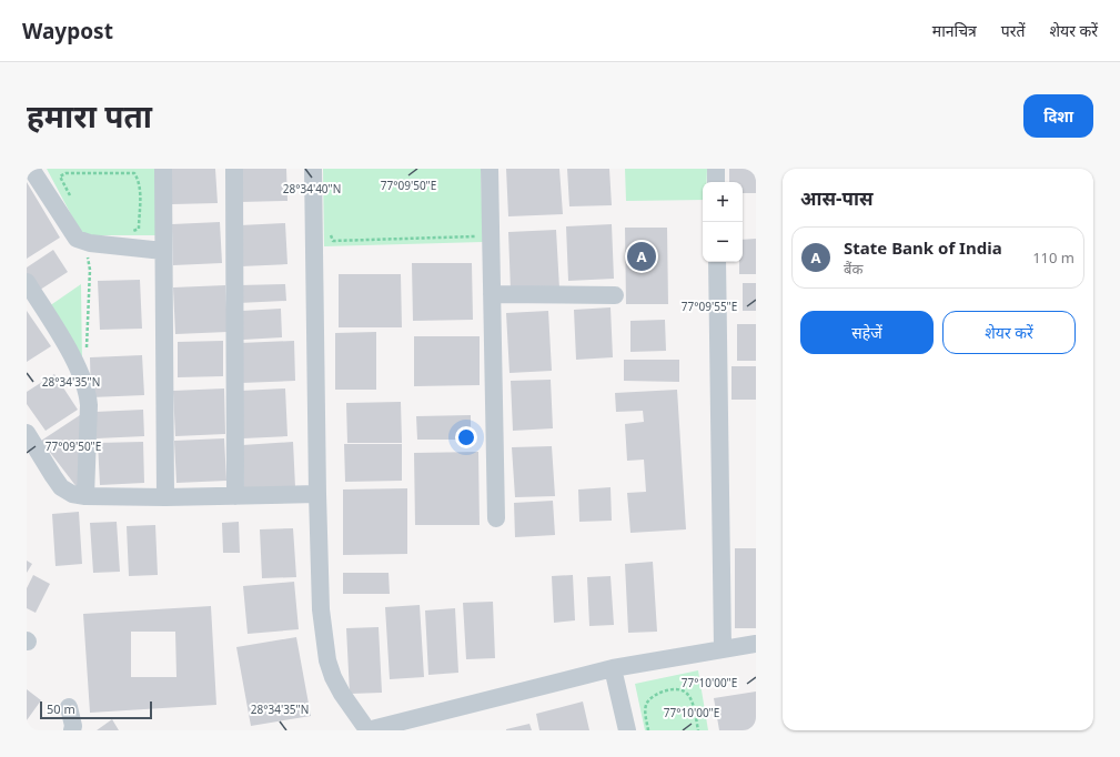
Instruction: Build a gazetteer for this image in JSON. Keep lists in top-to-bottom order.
{
  "scale_bar": "50 m",
  "page": {
    "header": "Waypost",
    "nav": ["मानचित्र", "परतें", "शेयर करें"],
    "title": "हमारा पता",
    "buttons": [
      "दिशा",
      ["सहेजें", "शेयर करें"]
    ],
    "heading": "आस-पास",
    "map_buttons": ["+", "−"],
    "list": [
      {
        "mark": "A",
        "name": "State Bank of India",
        "note": "बैंक",
        "value": "110 m"
      }
    ],
    "pins": "A",
    "scale": "50 m"
  },
  "coordinates": [
    "77°09'50\"E",
    "28°34'40\"N",
    "77°09'55\"E",
    "28°34'35\"N",
    "77°10'00\"E"
  ]
}
